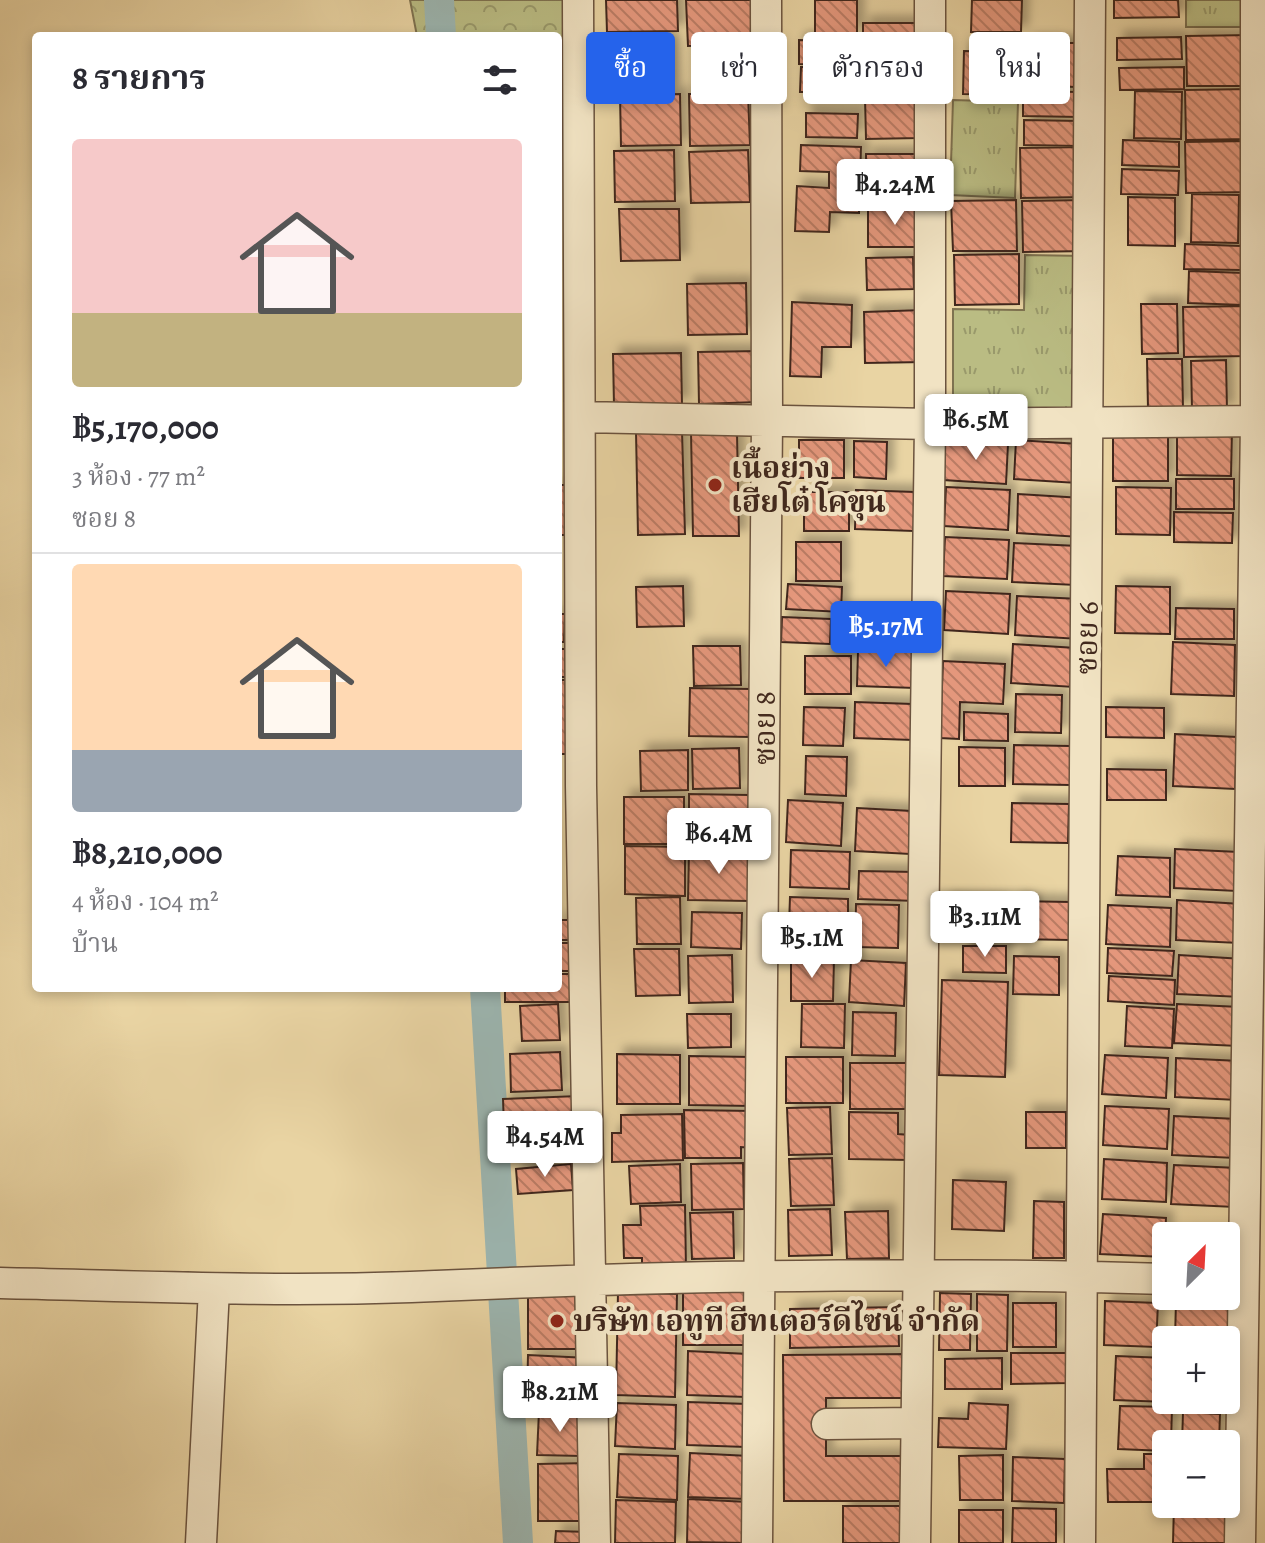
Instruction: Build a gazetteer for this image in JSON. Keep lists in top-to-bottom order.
{
  "streets": {
    "street": ["ซอย 6", "ซอย 8"]
  },
  "places": ["เนื้อย่าง เฮียโต๋ โคขุน", "บริษัท เอทูที ฮีทเตอร์ดีไซน์ จำกัด"],
  "north": "top right",
  "page": {
    "chip": [
      "ซื้อ",
      "เช่า",
      "ตัวกรอง",
      "ใหม่"
    ],
    "heading": "8 รายการ",
    "list": [
      {
        "name": "฿5,170,000",
        "note": "3 ห้อง · 77 m² · ซอย 8"
      },
      {
        "name": "฿8,210,000",
        "note": "4 ห้อง · 104 m² · บ้าน"
      }
    ],
    "price": [
      "฿4.24M",
      "฿6.5M",
      "฿5.17M",
      "฿6.4M",
      "฿3.11M",
      "฿5.1M",
      "฿4.54M",
      "฿8.21M"
    ],
    "map_buttons": ["+", "−"]
  }
}
